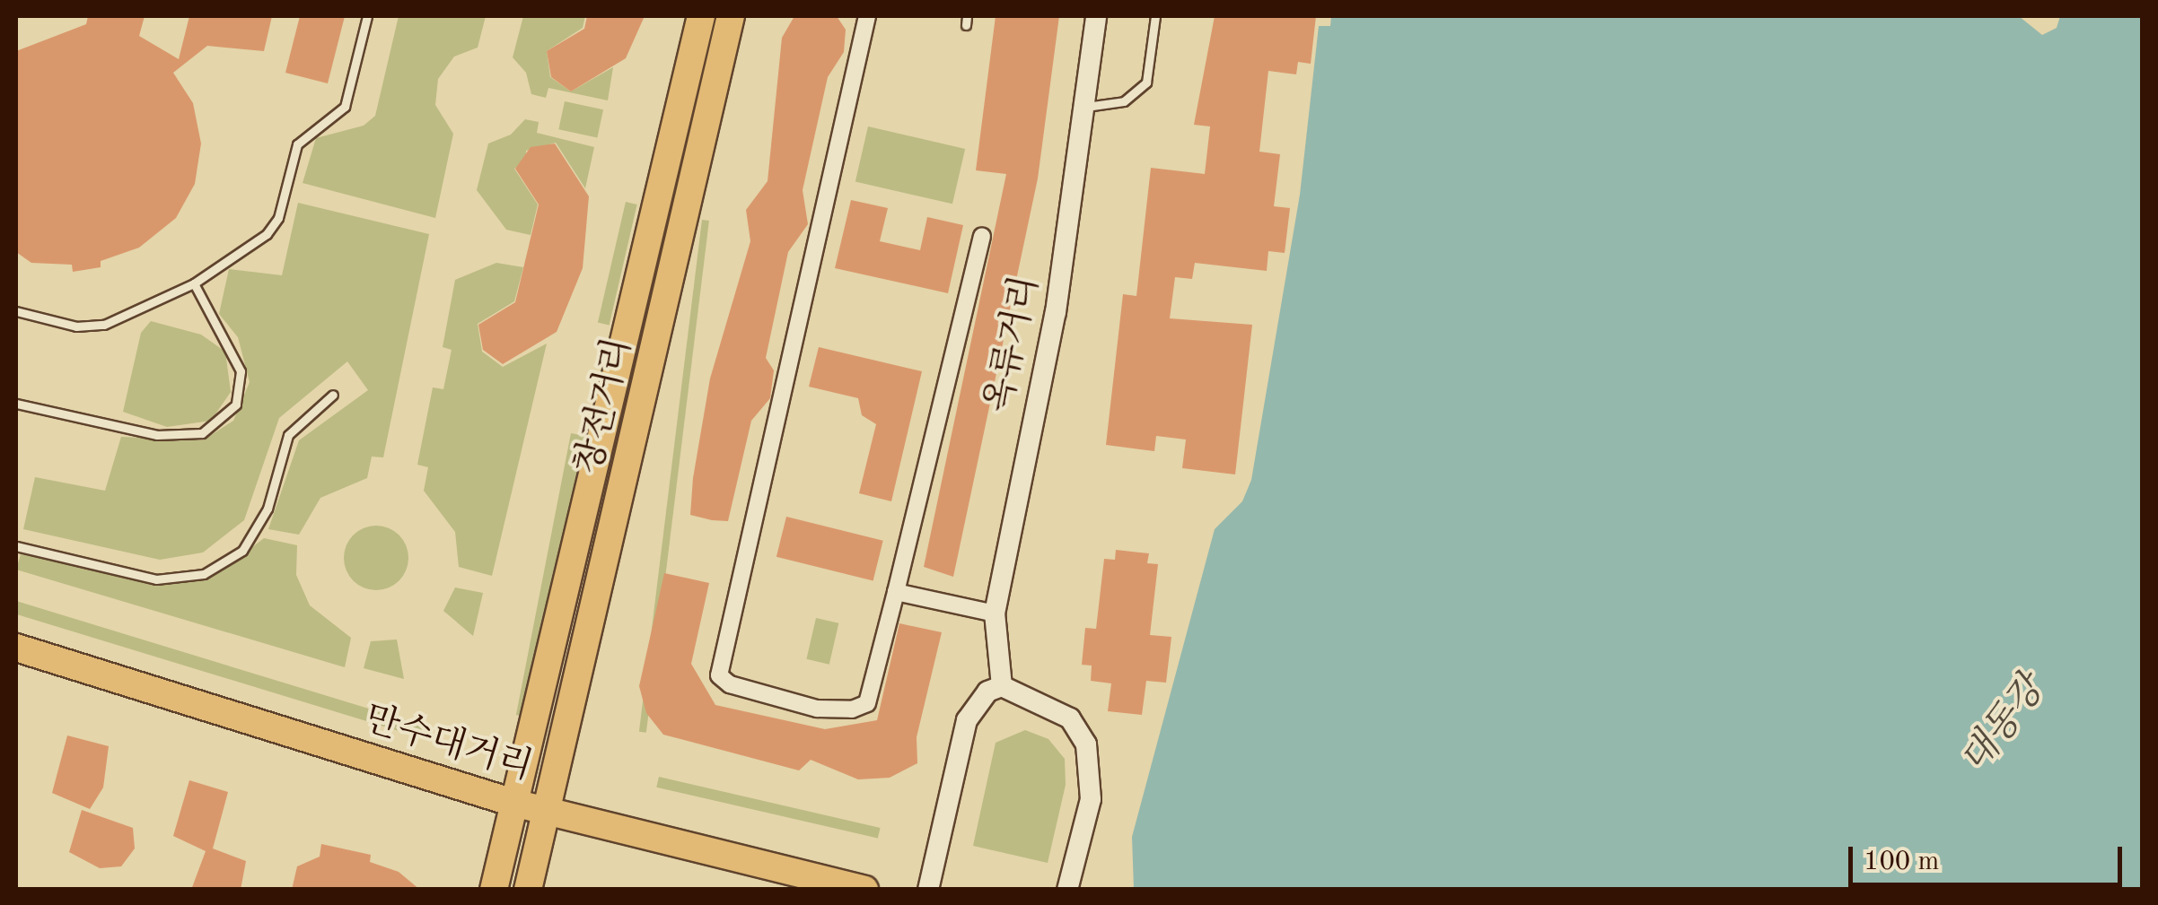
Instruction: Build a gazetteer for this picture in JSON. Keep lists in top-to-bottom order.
{
  "streets": {
    "main road": ["창전거리", "만수대거리"],
    "street": ["옥류거리"]
  },
  "crossings": [
    ["창전거리", "만수대거리"]
  ],
  "water": ["대동강"],
  "scale_bar": "100 m"
}
